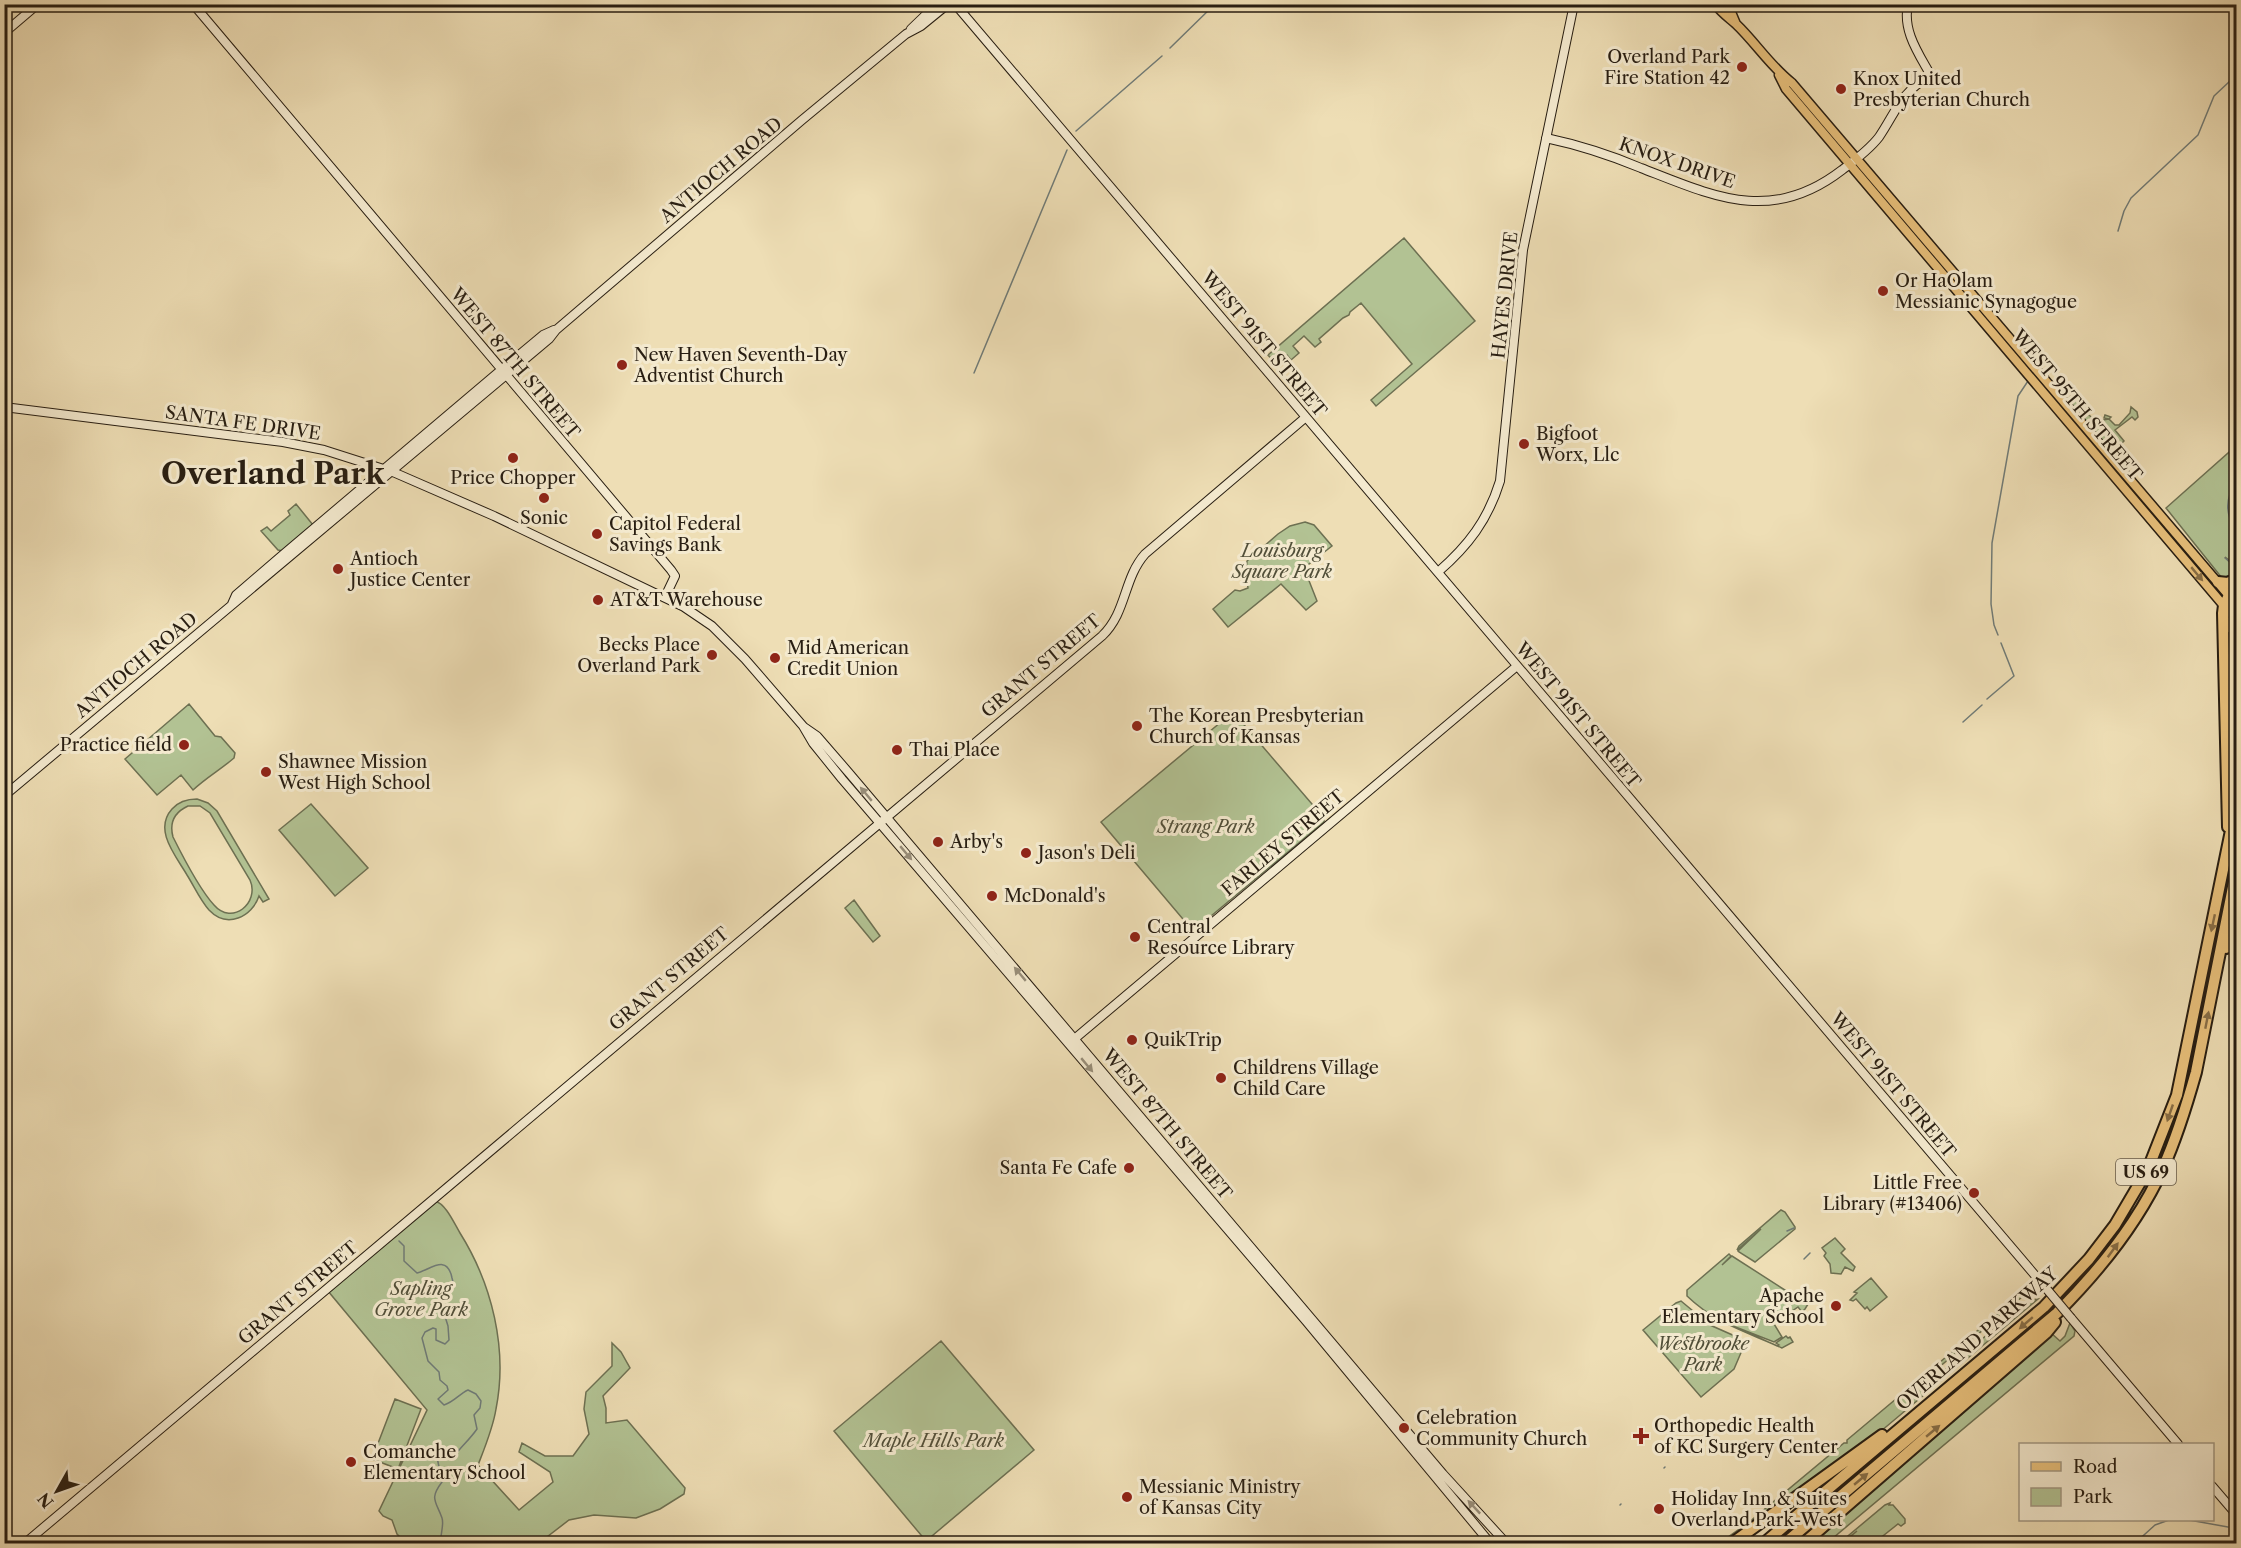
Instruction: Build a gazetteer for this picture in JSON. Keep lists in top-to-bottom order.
{
  "streets": {
    "highway": ["US 69", "OVERLAND PARKWAY"],
    "main road": ["WEST 95TH STREET"],
    "street": [
      "KNOX DRIVE",
      "ANTIOCH ROAD",
      "HAYES DRIVE",
      "WEST 91ST STREET",
      "WEST 87TH STREET",
      "SANTA FE DRIVE",
      "GRANT STREET",
      "FARLEY STREET"
    ]
  },
  "crossings": [
    ["KNOX DRIVE", "HAYES DRIVE"],
    ["KNOX DRIVE", "WEST 95TH STREET"],
    ["ANTIOCH ROAD", "WEST 87TH STREET"],
    ["ANTIOCH ROAD", "SANTA FE DRIVE"],
    ["HAYES DRIVE", "WEST 91ST STREET"],
    ["WEST 91ST STREET", "GRANT STREET"],
    ["WEST 91ST STREET", "FARLEY STREET"],
    ["WEST 87TH STREET", "SANTA FE DRIVE"],
    ["WEST 87TH STREET", "GRANT STREET"],
    ["WEST 87TH STREET", "FARLEY STREET"]
  ],
  "districts": ["Overland Park"],
  "parks": [
    "Louisburg Square Park",
    "Strang Park",
    "Sapling Grove Park",
    "Westbrooke Park",
    "Maple Hills Park"
  ],
  "places": {
    "other": [
      "Overland Park Fire Station 42",
      "Knox United Presbyterian Church",
      "Or HaOlam Messianic Synagogue",
      "New Haven Seventh-Day Adventist Church",
      "Bigfoot Worx, Llc",
      "Price Chopper",
      "Sonic",
      "Capitol Federal Savings Bank",
      "Antioch Justice Center",
      "AT&T Warehouse",
      "Becks Place Overland Park",
      "Mid American Credit Union",
      "The Korean Presbyterian Church of Kansas",
      "Practice field",
      "Thai Place",
      "Shawnee Mission West High School",
      "Arby's",
      "Jason's Deli",
      "McDonald's",
      "Central Resource Library",
      "QuikTrip",
      "Childrens Village Child Care",
      "Santa Fe Cafe",
      "Little Free Library (#13406)",
      "Apache Elementary School",
      "Celebration Community Church",
      "Comanche Elementary School",
      "Messianic Ministry of Kansas City",
      "Holiday Inn & Suites Overland Park-West"
    ],
    "health": ["Orthopedic Health of KC Surgery Center"]
  },
  "legend": ["Road", "Park"],
  "north": "bottom left"
}
